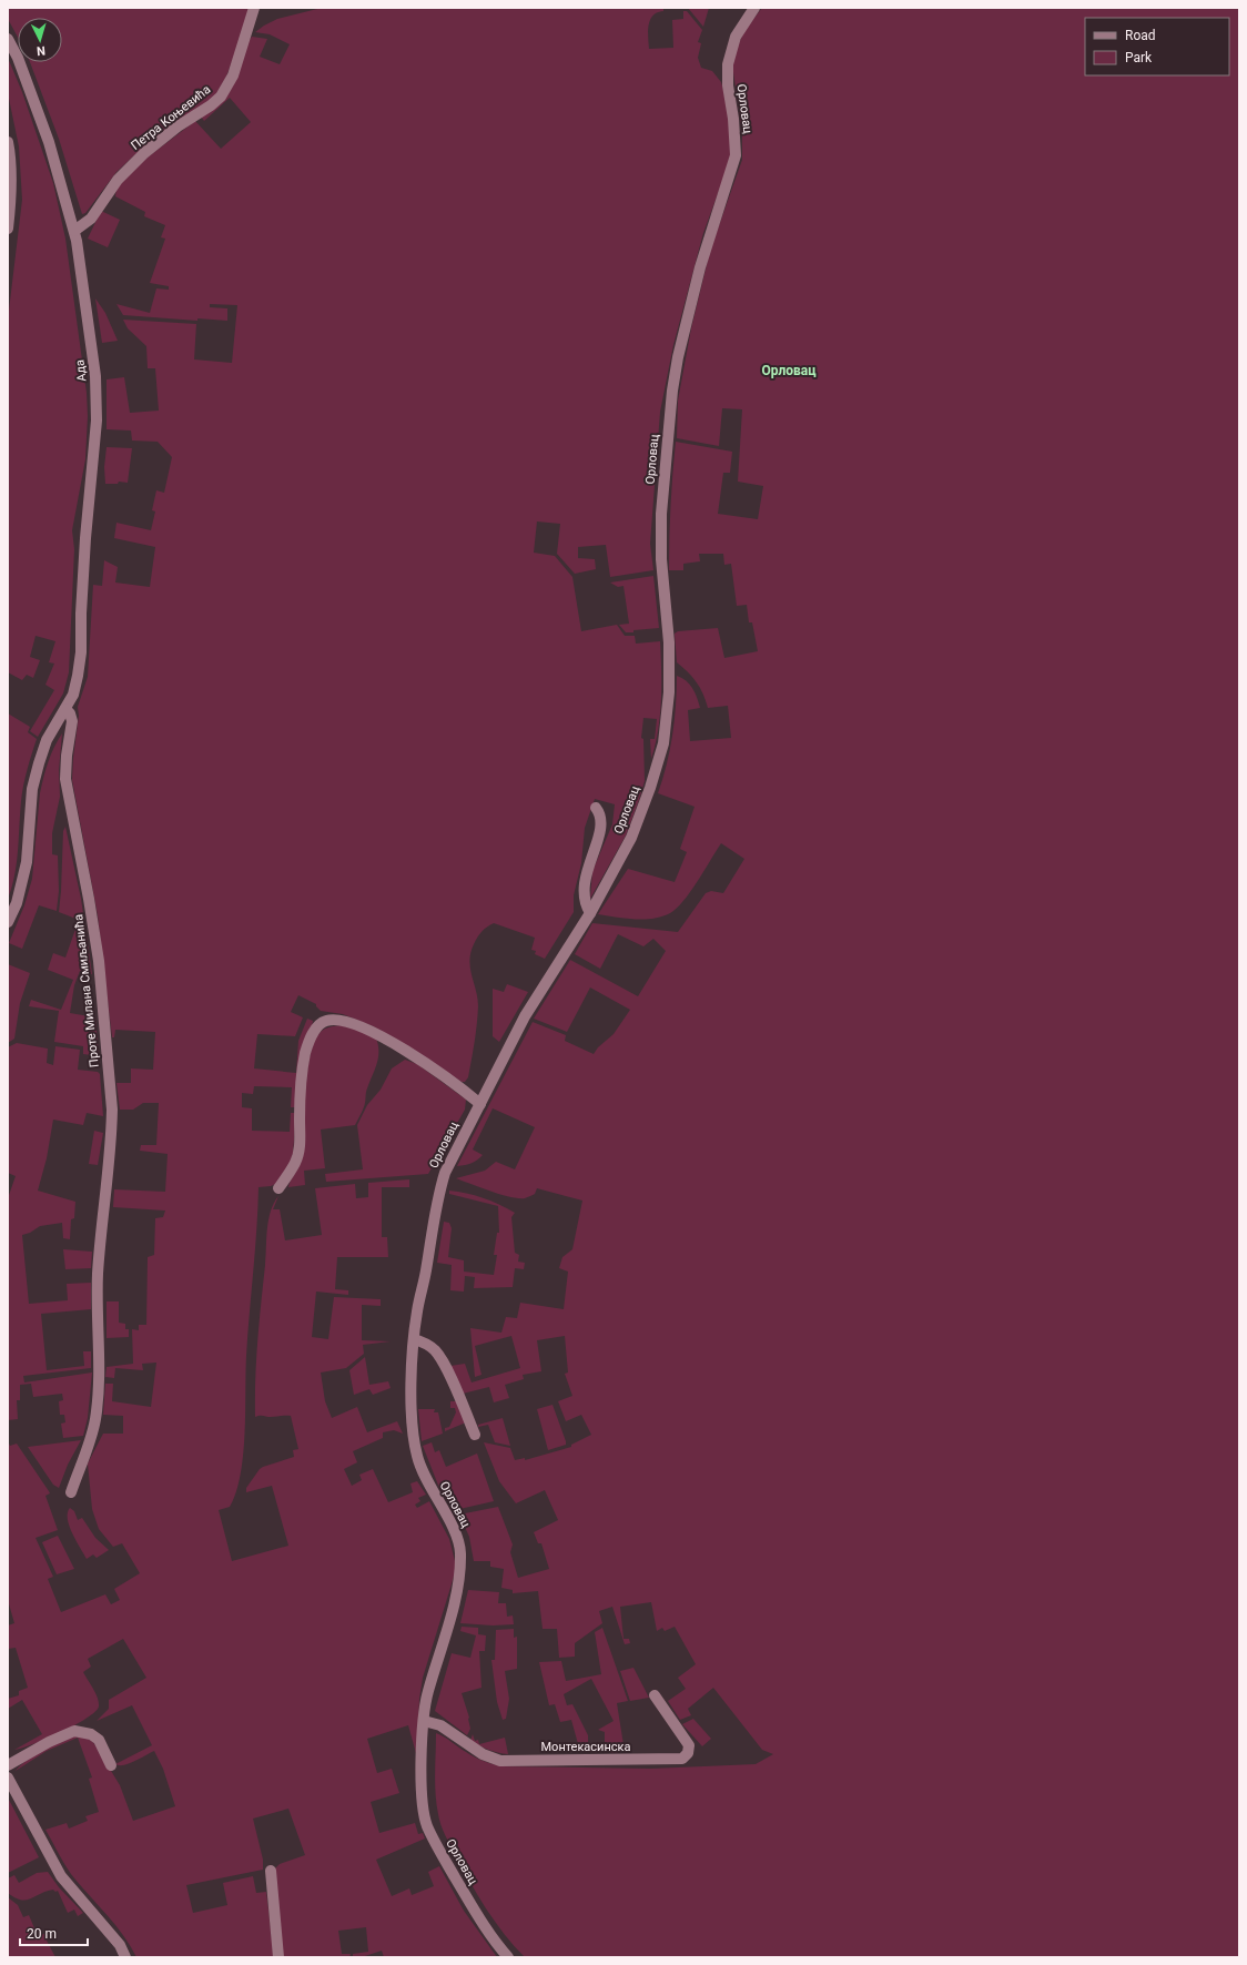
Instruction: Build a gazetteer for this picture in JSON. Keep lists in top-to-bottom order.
{
  "streets": {
    "street": [
      "Орловац",
      "Петра Коњевића",
      "Ада",
      "Проте Милана Смиљанића",
      "Монтекасинска"
    ]
  },
  "crossings": [
    ["Орловац", "Монтекасинска"],
    ["Петра Коњевића", "Ада"],
    ["Ада", "Проте Милана Смиљанића"]
  ],
  "districts": ["Орловац"],
  "legend": ["Road", "Park"],
  "scale_bar": "20 m",
  "north": "bottom"
}
